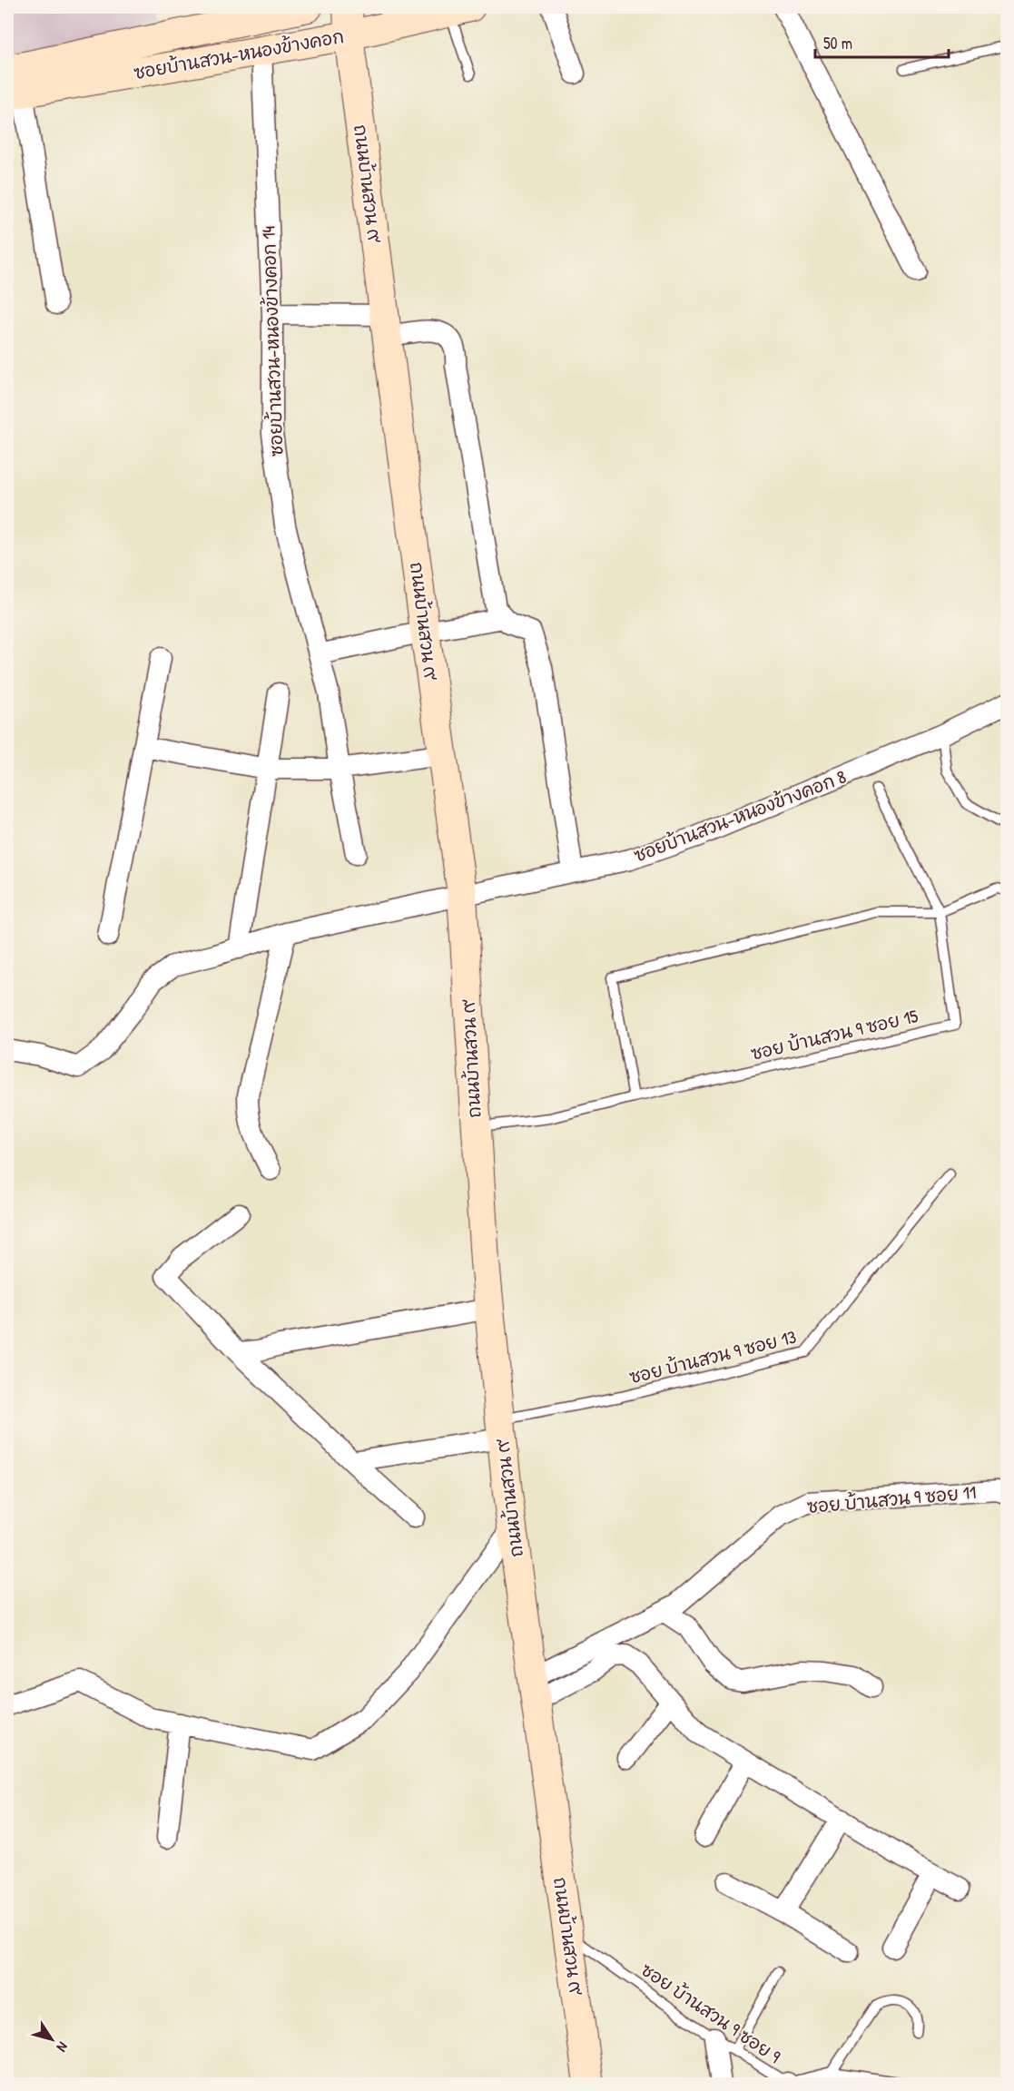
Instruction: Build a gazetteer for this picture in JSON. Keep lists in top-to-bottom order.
{
  "streets": {
    "street": [
      "ซอยบ้านสวน-หนองข้างคอก",
      "ถนนบ้านสวน ๙",
      "ซอยบ้านสวน-หนองข้างคอก 14",
      "ซอยบ้านสวน-หนองข้างคอก 8",
      "ซอย บ้านสวน 9 ซอย 11"
    ],
    "lane": ["ซอย บ้านสวน 9 ซอย 15", "ซอย บ้านสวน 9 ซอย 13", "ซอย บ้านสวน 9 ซอย 9"]
  },
  "crossings": [
    ["ซอยบ้านสวน-หนองข้างคอก", "ถนนบ้านสวน ๙"],
    ["ซอยบ้านสวน-หนองข้างคอก", "ซอยบ้านสวน-หนองข้างคอก 14"],
    ["ถนนบ้านสวน ๙", "ซอยบ้านสวน-หนองข้างคอก 8"],
    ["ถนนบ้านสวน ๙", "ซอย บ้านสวน 9 ซอย 15"],
    ["ถนนบ้านสวน ๙", "ซอย บ้านสวน 9 ซอย 13"],
    ["ถนนบ้านสวน ๙", "ซอย บ้านสวน 9 ซอย 11"],
    ["ถนนบ้านสวน ๙", "ซอย บ้านสวน 9 ซอย 9"]
  ],
  "scale_bar": "50 m",
  "north": "bottom right"
}
